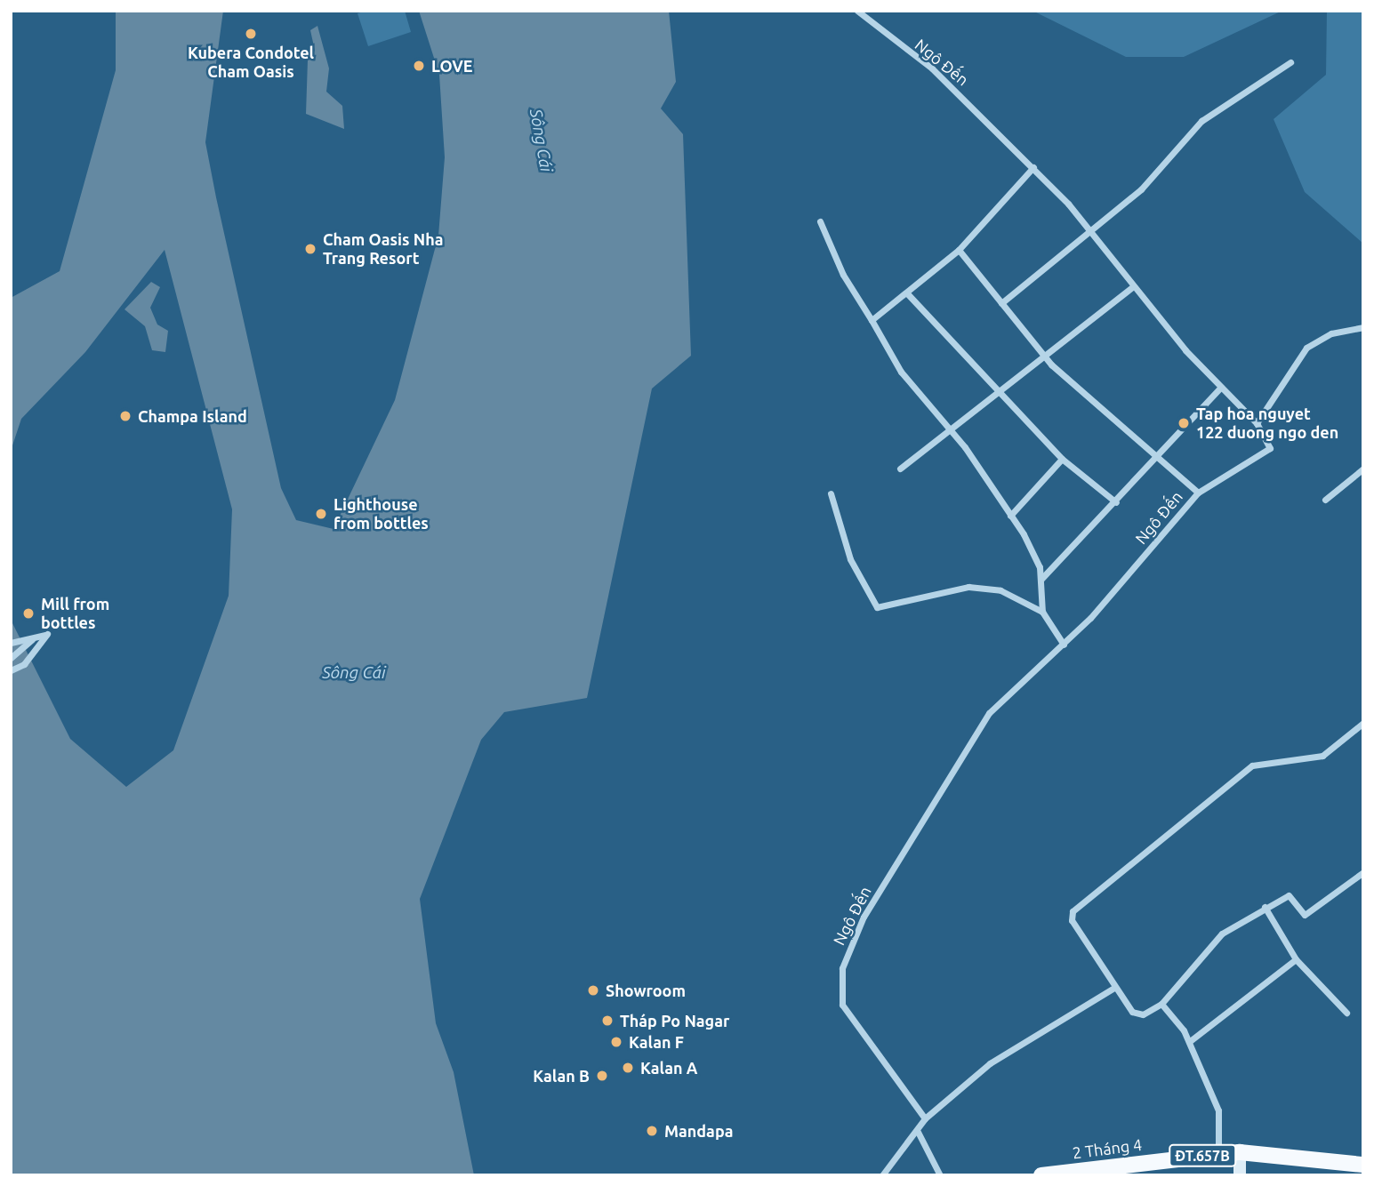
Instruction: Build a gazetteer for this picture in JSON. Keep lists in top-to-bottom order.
{
  "streets": {
    "main road": ["2 Tháng 4", "ĐT.657B"],
    "street": ["Ngô Đến"]
  },
  "water": ["Sông Cái"],
  "places": [
    "Kubera Condotel Cham Oasis",
    "LOVE",
    "Cham Oasis Nha Trang Resort",
    "Champa Island",
    "Tap hoa nguyet 122 duong ngo den",
    "Lighthouse from bottles",
    "Mill from bottles",
    "Showroom",
    "Tháp Po Nagar",
    "Kalan F",
    "Kalan A",
    "Kalan B",
    "Mandapa"
  ]
}
